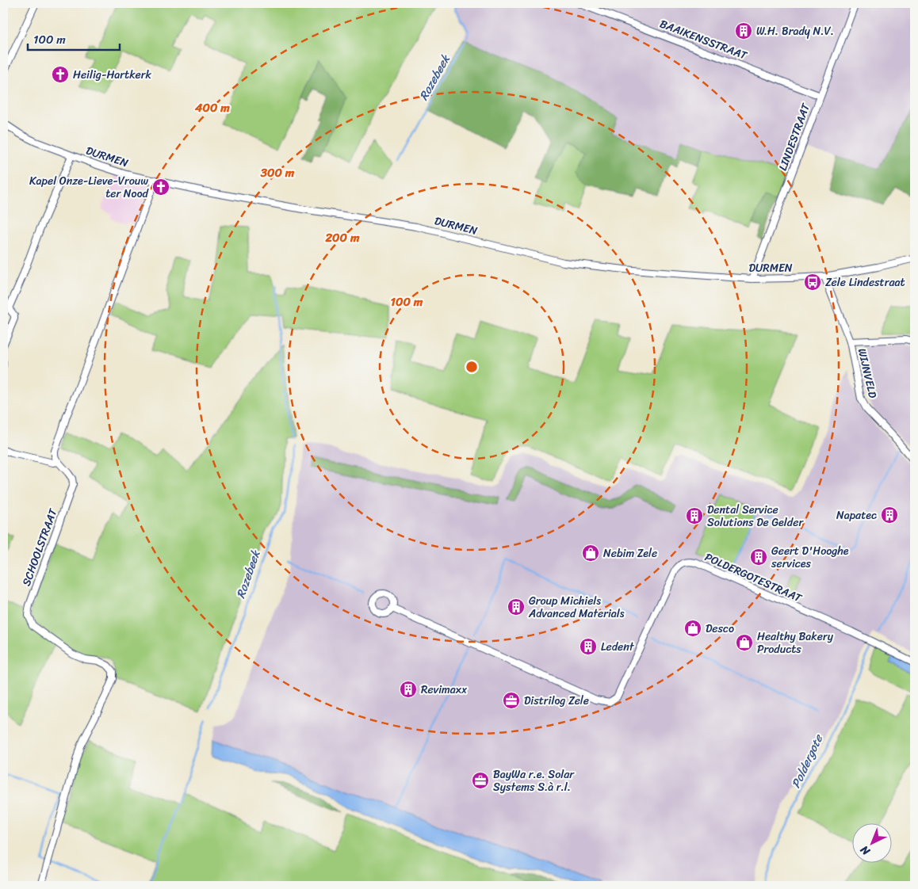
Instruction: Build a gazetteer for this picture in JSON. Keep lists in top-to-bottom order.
{
  "streets": {
    "street": [
      "BAAIKENSSTRAAT",
      "LINDESTRAAT",
      "DURMEN",
      "WIJNVELD",
      "SCHOOLSTRAAT",
      "POLDERGOTESTRAAT"
    ]
  },
  "crossings": [
    ["BAAIKENSSTRAAT", "LINDESTRAAT"],
    ["LINDESTRAAT", "DURMEN"],
    ["DURMEN", "WIJNVELD"]
  ],
  "water": ["Rozebeek", "Poldergote"],
  "places": {
    "building": [
      "W.H. Brady N.V.",
      "Napatec",
      "Dental Service Solutions De Gelder",
      "Geert D'Hooghe services",
      "Group Michiels Advanced Materials",
      "Ledent",
      "Revimaxx"
    ],
    "church": ["Heilig-Hartkerk", "Kapel Onze-Lieve-Vrouw ter Nood"],
    "bus stop": ["Zele Lindestraat"],
    "shop": ["Nebim Zele", "Desco", "Healthy Bakery Products"],
    "office": ["Distrilog Zele", "BayWa r.e. Solar Systems S.à r.l."]
  },
  "scale_bar": "100 m",
  "north": "bottom left",
  "rings": [
    "400 m",
    "300 m",
    "200 m",
    "100 m"
  ]
}
